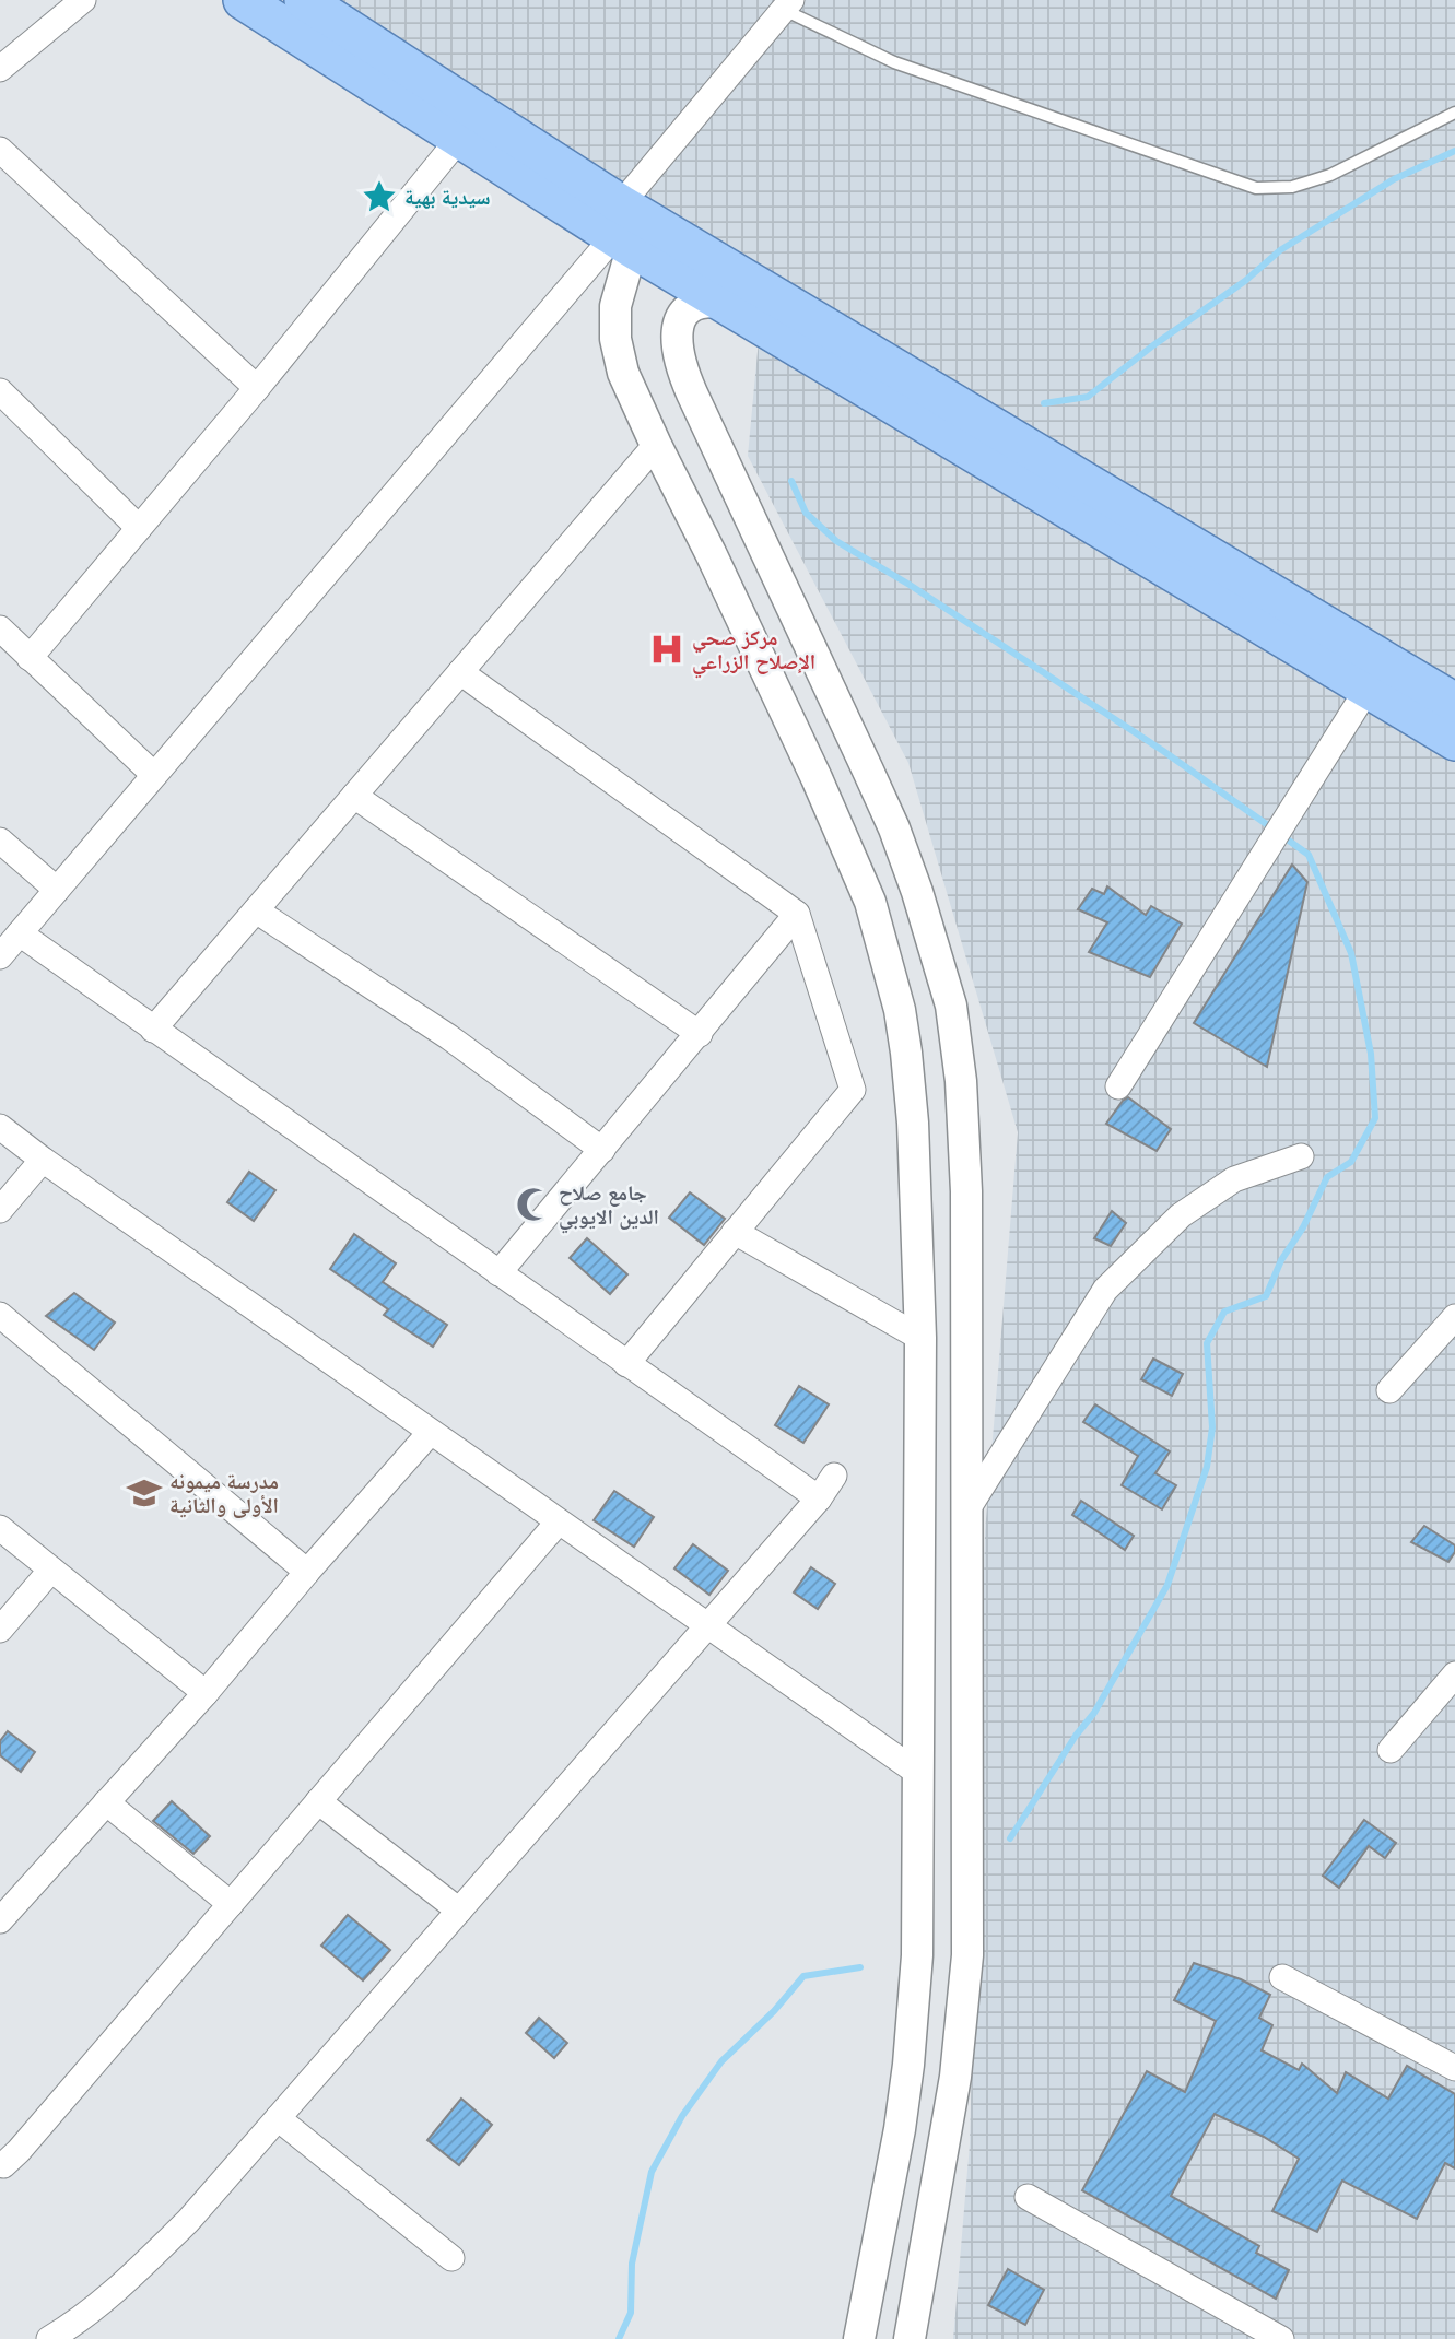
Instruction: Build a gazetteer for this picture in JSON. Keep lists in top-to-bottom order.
{
  "places": {
    "place": ["سيدية بهية"],
    "hospital": ["مركز صحي الإصلاح الزراعي"],
    "mosque": ["جامع صلاح الدين الايوبي"],
    "school or university": ["مدرسة ميمونه الأولى والثانية"]
  }
}
